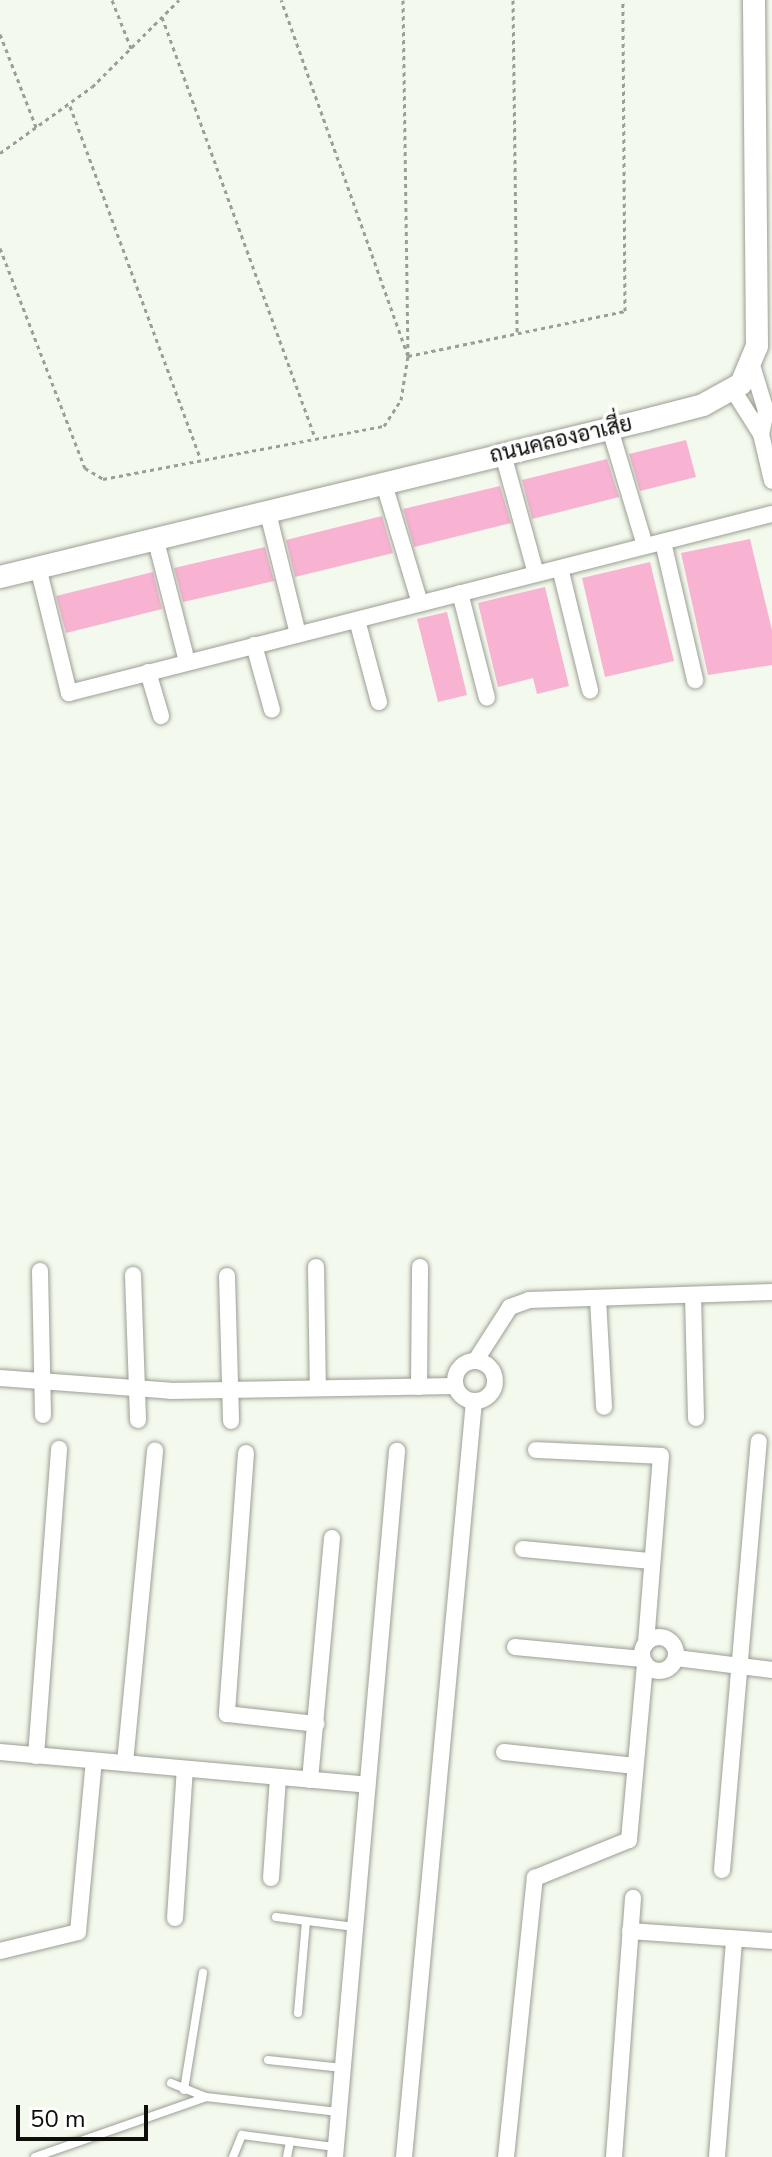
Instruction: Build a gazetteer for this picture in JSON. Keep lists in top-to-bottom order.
{
  "streets": {
    "street": ["ถนนคลองอาเสี่ย"]
  },
  "scale_bar": "50 m"
}
